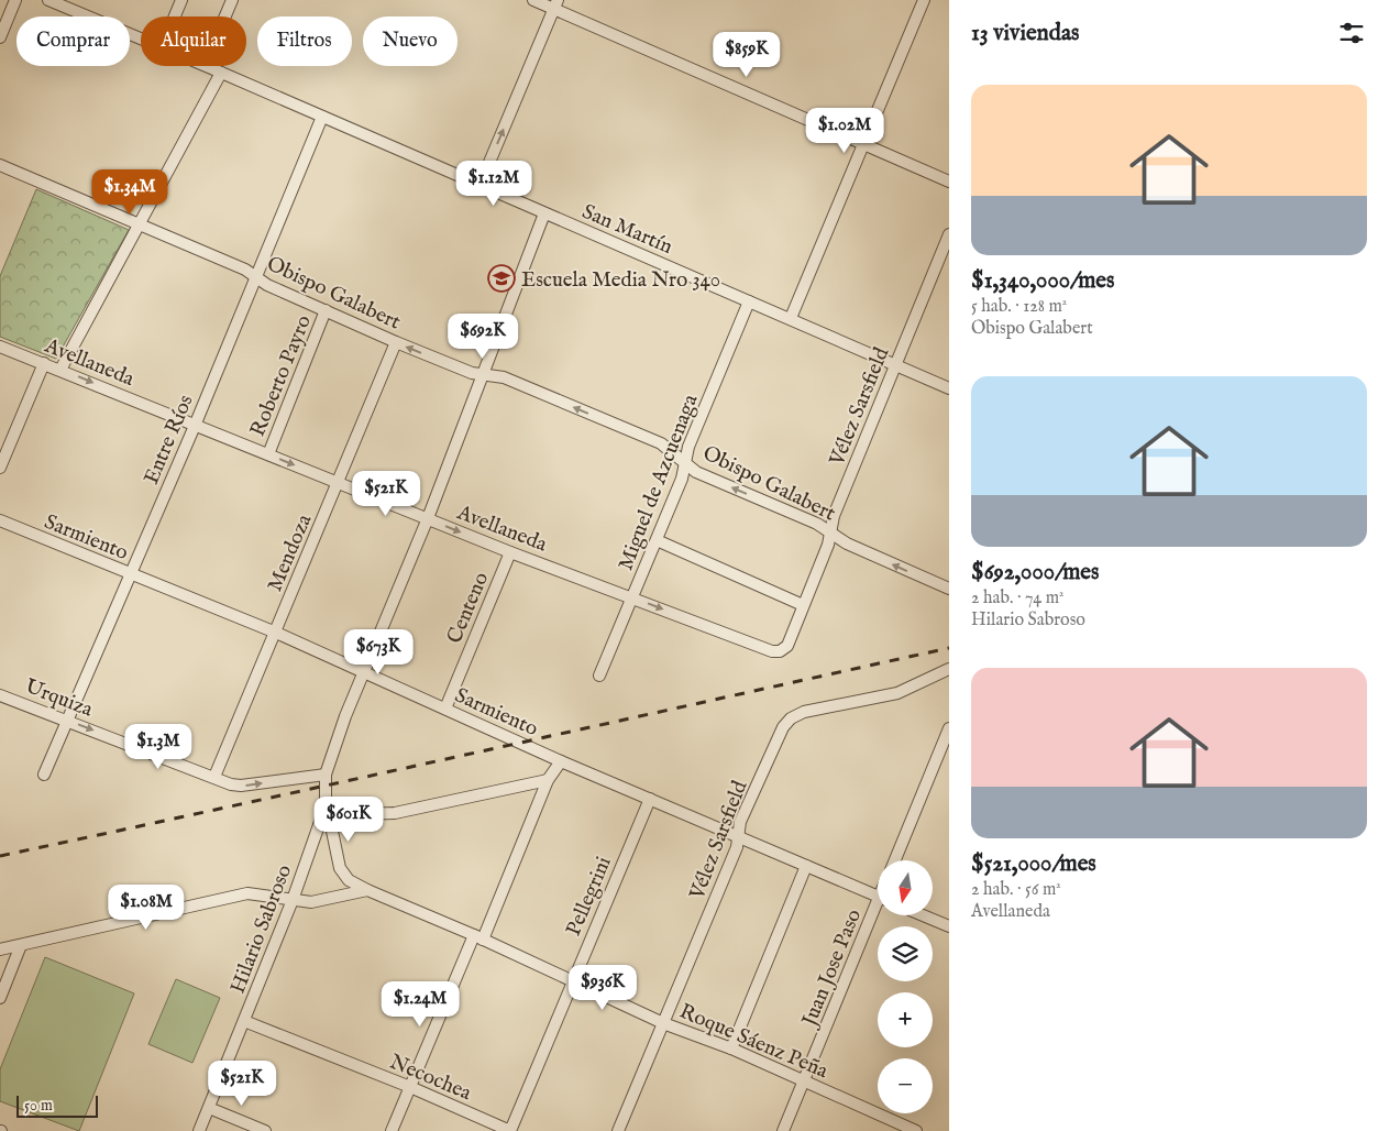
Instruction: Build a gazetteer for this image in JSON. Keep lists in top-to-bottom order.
{
  "streets": {
    "street": [
      "San Martín",
      "Obispo Galabert",
      "Avellaneda",
      "Roberto Payro",
      "Vélez Sarsfield",
      "Entre Ríos",
      "Miguel de Azcuenaga",
      "Sarmiento",
      "Mendoza",
      "Centeno",
      "Urquiza",
      "Pellegrini",
      "Hilario Sabroso",
      "Juan Jose Paso",
      "Roque Sáenz Peña",
      "Necochea"
    ]
  },
  "crossings": [
    ["San Martín", "Vélez Sarsfield"],
    ["San Martín", "Entre Ríos"],
    ["San Martín", "Miguel de Azcuenaga"],
    ["San Martín", "Hilario Sabroso"],
    ["Obispo Galabert", "Roberto Payro"],
    ["Obispo Galabert", "Vélez Sarsfield"],
    ["Obispo Galabert", "Entre Ríos"],
    ["Obispo Galabert", "Miguel de Azcuenaga"],
    ["Obispo Galabert", "Mendoza"],
    ["Obispo Galabert", "Hilario Sabroso"],
    ["Avellaneda", "Roberto Payro"],
    ["Avellaneda", "Vélez Sarsfield"],
    ["Avellaneda", "Entre Ríos"],
    ["Avellaneda", "Miguel de Azcuenaga"],
    ["Avellaneda", "Mendoza"],
    ["Avellaneda", "Centeno"],
    ["Avellaneda", "Hilario Sabroso"],
    ["Vélez Sarsfield", "Sarmiento"],
    ["Vélez Sarsfield", "Roque Sáenz Peña"],
    ["Entre Ríos", "Sarmiento"],
    ["Entre Ríos", "Urquiza"],
    ["Sarmiento", "Mendoza"],
    ["Sarmiento", "Centeno"],
    ["Sarmiento", "Pellegrini"],
    ["Sarmiento", "Hilario Sabroso"],
    ["Mendoza", "Urquiza"],
    ["Urquiza", "Hilario Sabroso"],
    ["Pellegrini", "Roque Sáenz Peña"],
    ["Pellegrini", "Necochea"],
    ["Hilario Sabroso", "Roque Sáenz Peña"],
    ["Hilario Sabroso", "Necochea"],
    ["Juan Jose Paso", "Roque Sáenz Peña"]
  ],
  "one_way": ["Obispo Galabert", "Avellaneda", "Urquiza"],
  "places": {
    "school or university": ["Escuela Media Nro 340"]
  },
  "scale_bar": "50 m",
  "north": "bottom",
  "page": {
    "heading": "13 viviendas",
    "chip": [
      "Comprar",
      "Alquilar",
      "Filtros",
      "Nuevo"
    ],
    "price": [
      "$859K",
      "$1.02M",
      "$1.12M",
      "$1.34M",
      "$692K",
      "$521K",
      "$673K",
      "$1.3M",
      "$601K",
      "$1.08M",
      "$936K",
      "$1.24M",
      "$521K"
    ],
    "list": [
      {
        "name": "$1,340,000/mes",
        "note": "5 hab. · 128 m² · Obispo Galabert"
      },
      {
        "name": "$692,000/mes",
        "note": "2 hab. · 74 m² · Hilario Sabroso"
      },
      {
        "name": "$521,000/mes",
        "note": "2 hab. · 56 m² · Avellaneda"
      }
    ],
    "map_buttons": ["+", "−"],
    "scale": "50 m"
  }
}
